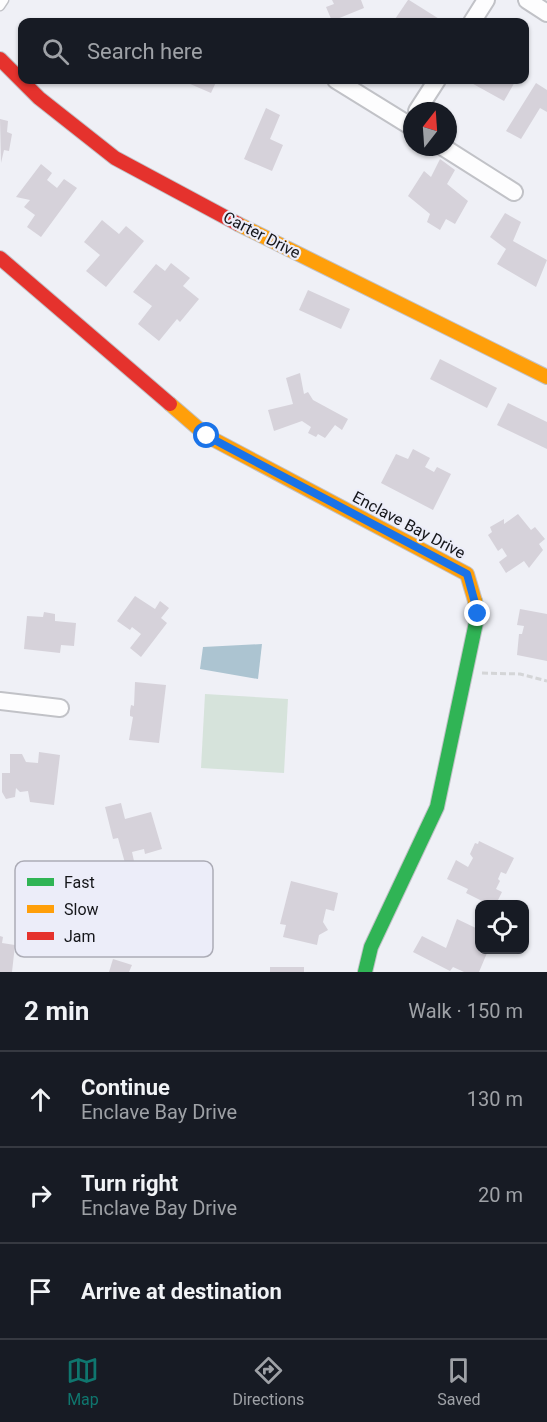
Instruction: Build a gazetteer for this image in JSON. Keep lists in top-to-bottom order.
{
  "streets": {
    "street": ["Carter Drive", "Enclave Bay Drive"]
  },
  "legend": ["Fast", "Slow", "Jam"],
  "north": "top",
  "page": {
    "search": "Search here",
    "heading": ["2 min", "Walk · 150 m"],
    "list": [
      ["Continue", "Enclave Bay Drive", "130 m"],
      ["Turn right", "Enclave Bay Drive", "20 m"],
      "Arrive at destination"
    ],
    "nav": ["Map", "Directions", "Saved"]
  }
}
